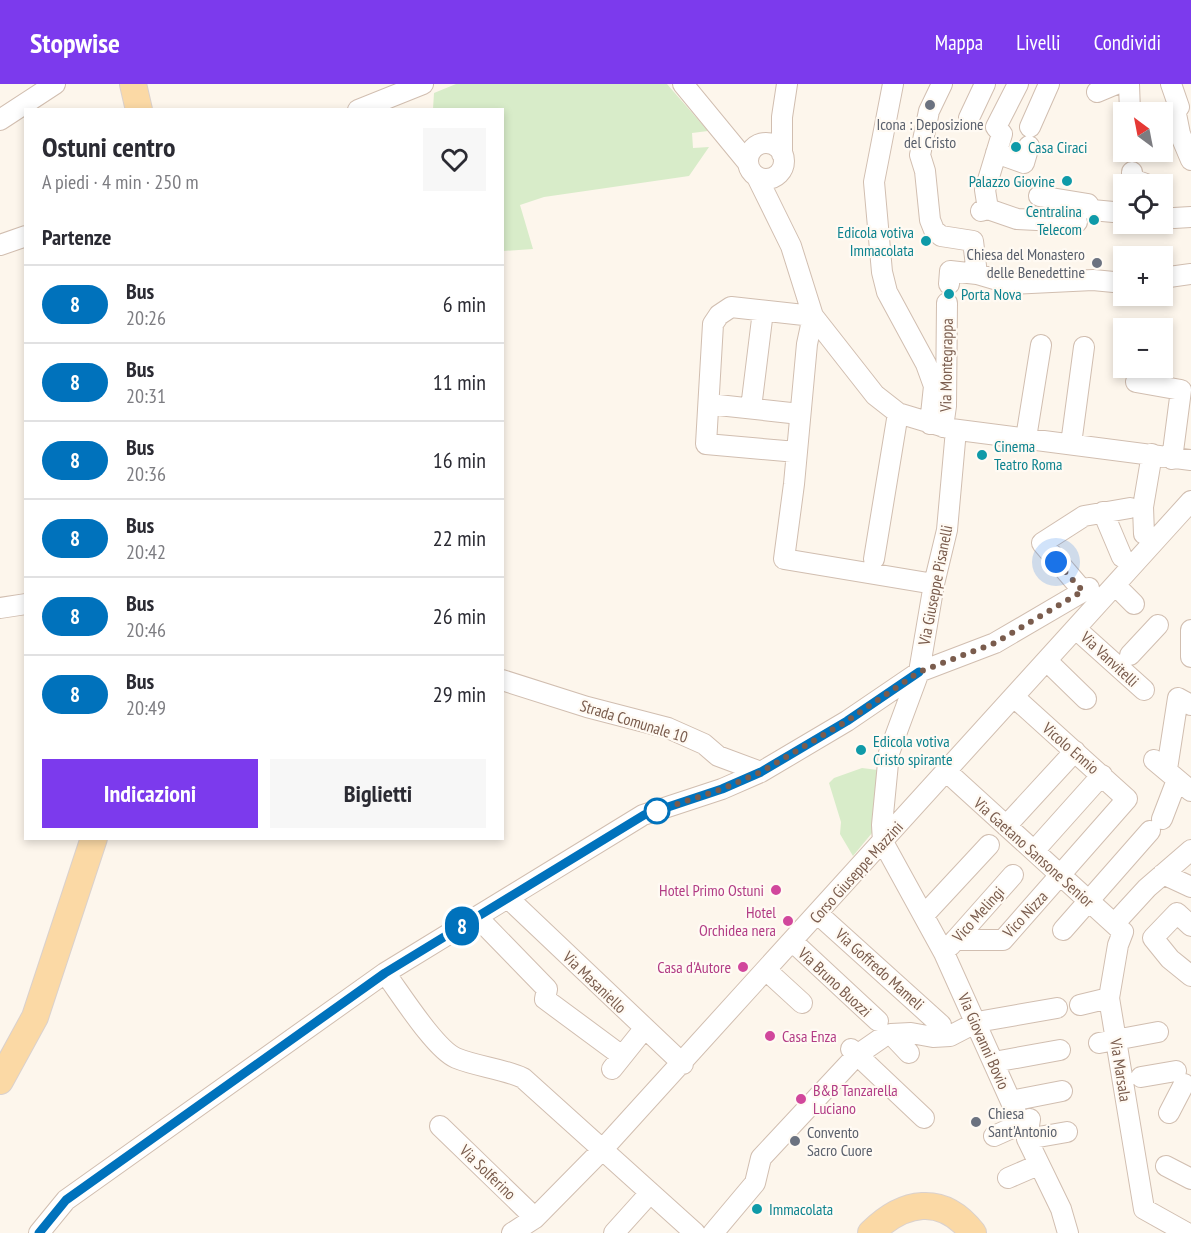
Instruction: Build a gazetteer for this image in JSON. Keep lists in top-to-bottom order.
{
  "streets": {
    "street": [
      "Via Montegrappa",
      "Via Giuseppe Pisanelli",
      "Via Vanvitelli",
      "Strada Comunale 10",
      "Vicolo Ennio",
      "Via Gaetano Sansone Senior",
      "Corso Giuseppe Mazzini",
      "Vico Melingi",
      "Vico Nizza",
      "Via Goffredo Mameli",
      "Via Masaniello",
      "Via Bruno Buozzi",
      "Via Giovanni Bovio",
      "Via Marsala",
      "Via Solferino"
    ]
  },
  "crossings": [
    ["Via Montegrappa", "Via Giuseppe Pisanelli"],
    ["Via Giuseppe Pisanelli", "Corso Giuseppe Mazzini"],
    ["Via Giuseppe Pisanelli", "Via Giovanni Bovio"],
    ["Via Vanvitelli", "Corso Giuseppe Mazzini"],
    ["Vicolo Ennio", "Corso Giuseppe Mazzini"],
    ["Vicolo Ennio", "Vico Nizza"],
    ["Via Gaetano Sansone Senior", "Corso Giuseppe Mazzini"],
    ["Via Gaetano Sansone Senior", "Vico Nizza"],
    ["Via Gaetano Sansone Senior", "Via Marsala"],
    ["Corso Giuseppe Mazzini", "Via Goffredo Mameli"],
    ["Corso Giuseppe Mazzini", "Via Masaniello"],
    ["Corso Giuseppe Mazzini", "Via Bruno Buozzi"],
    ["Corso Giuseppe Mazzini", "Via Giovanni Bovio"],
    ["Corso Giuseppe Mazzini", "Via Solferino"],
    ["Vico Melingi", "Vico Nizza"],
    ["Vico Melingi", "Via Giovanni Bovio"],
    ["Vico Nizza", "Via Giovanni Bovio"]
  ],
  "places": [
    "Icona : Deposizione del Cristo",
    "Casa Ciraci",
    "Palazzo Giovine",
    "Centralina Telecom",
    "Edicola votiva Immacolata",
    "Chiesa del Monastero delle Benedettine",
    "Porta Nova",
    "Cinema Teatro Roma",
    "Edicola votiva Cristo spirante",
    "Hotel Primo Ostuni",
    "Hotel Orchidea nera",
    "Casa d'Autore",
    "Casa Enza",
    "B&B Tanzarella Luciano",
    "Chiesa Sant'Antonio",
    "Convento Sacro Cuore",
    "Immacolata"
  ],
  "lines": ["bus line 8"],
  "north": "top left",
  "page": {
    "header": "Stopwise",
    "nav": ["Mappa", "Livelli", "Condividi"],
    "on_map": "8",
    "map_buttons": ["+", "−"],
    "heading": [
      ["Ostuni centro", "A piedi · 4 min · 250 m"],
      "Partenze"
    ],
    "list": [
      {
        "mark": "8",
        "name": "Bus",
        "note": "20:26",
        "value": "6 min"
      },
      {
        "mark": "8",
        "name": "Bus",
        "note": "20:31",
        "value": "11 min"
      },
      {
        "mark": "8",
        "name": "Bus",
        "note": "20:36",
        "value": "16 min"
      },
      {
        "mark": "8",
        "name": "Bus",
        "note": "20:42",
        "value": "22 min"
      },
      {
        "mark": "8",
        "name": "Bus",
        "note": "20:46",
        "value": "26 min"
      },
      {
        "mark": "8",
        "name": "Bus",
        "note": "20:49",
        "value": "29 min"
      }
    ],
    "buttons": ["Indicazioni", "Biglietti"]
  }
}
